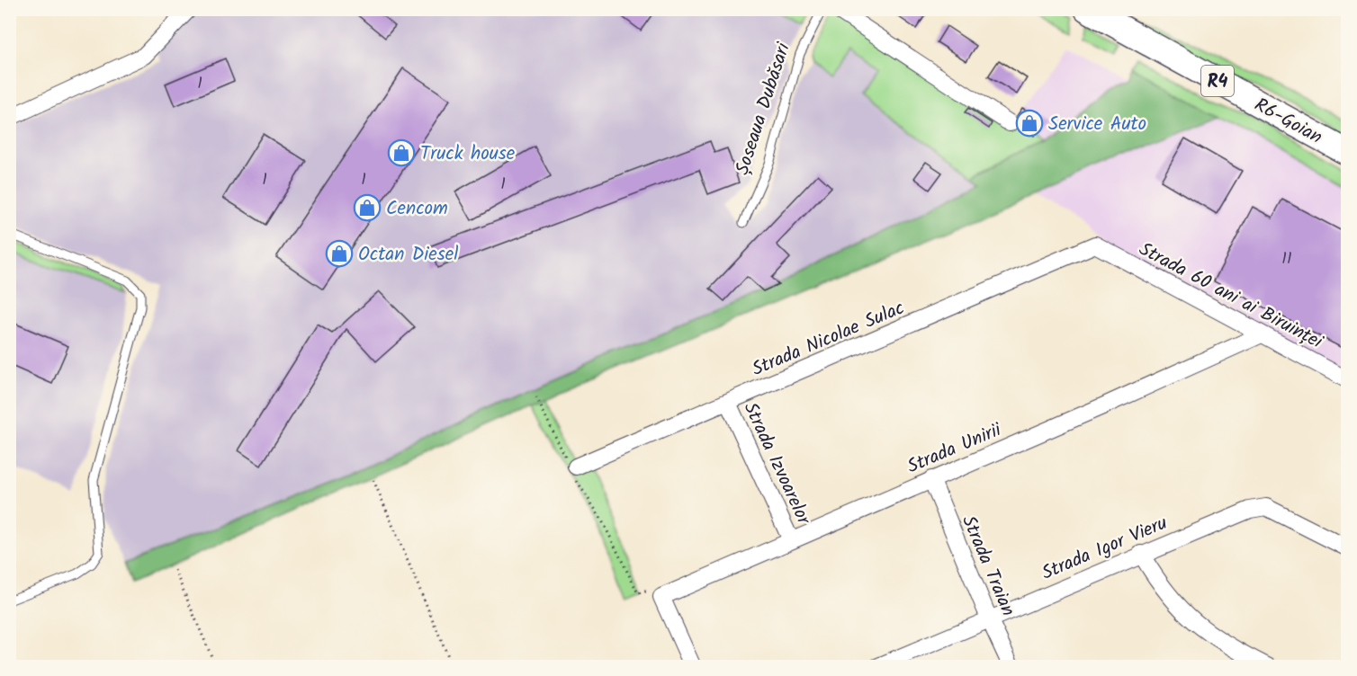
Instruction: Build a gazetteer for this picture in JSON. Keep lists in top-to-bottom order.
{
  "streets": {
    "main road": ["R4", "R6-Goian"],
    "street": [
      "Strada 60 ani ai Biruinței",
      "Strada Nicolae Sulac",
      "Strada Unirii",
      "Strada Izvoarelor",
      "Strada Igor Vieru",
      "Strada Traian"
    ],
    "lane": ["Șoseaua Dubăsari"]
  },
  "crossings": [
    ["Strada 60 ani ai Biruinței", "Strada Nicolae Sulac"],
    ["Strada 60 ani ai Biruinței", "Strada Unirii"],
    ["Strada Nicolae Sulac", "Strada Izvoarelor"],
    ["Strada Unirii", "Strada Izvoarelor"],
    ["Strada Unirii", "Strada Traian"],
    ["Strada Igor Vieru", "Strada Traian"]
  ],
  "places": {
    "shop": [
      "Service Auto",
      "Truck house",
      "Cencom",
      "Octan Diesel"
    ]
  },
  "house_numbers": [
    "1",
    "1",
    "1",
    "1",
    "11"
  ]
}
